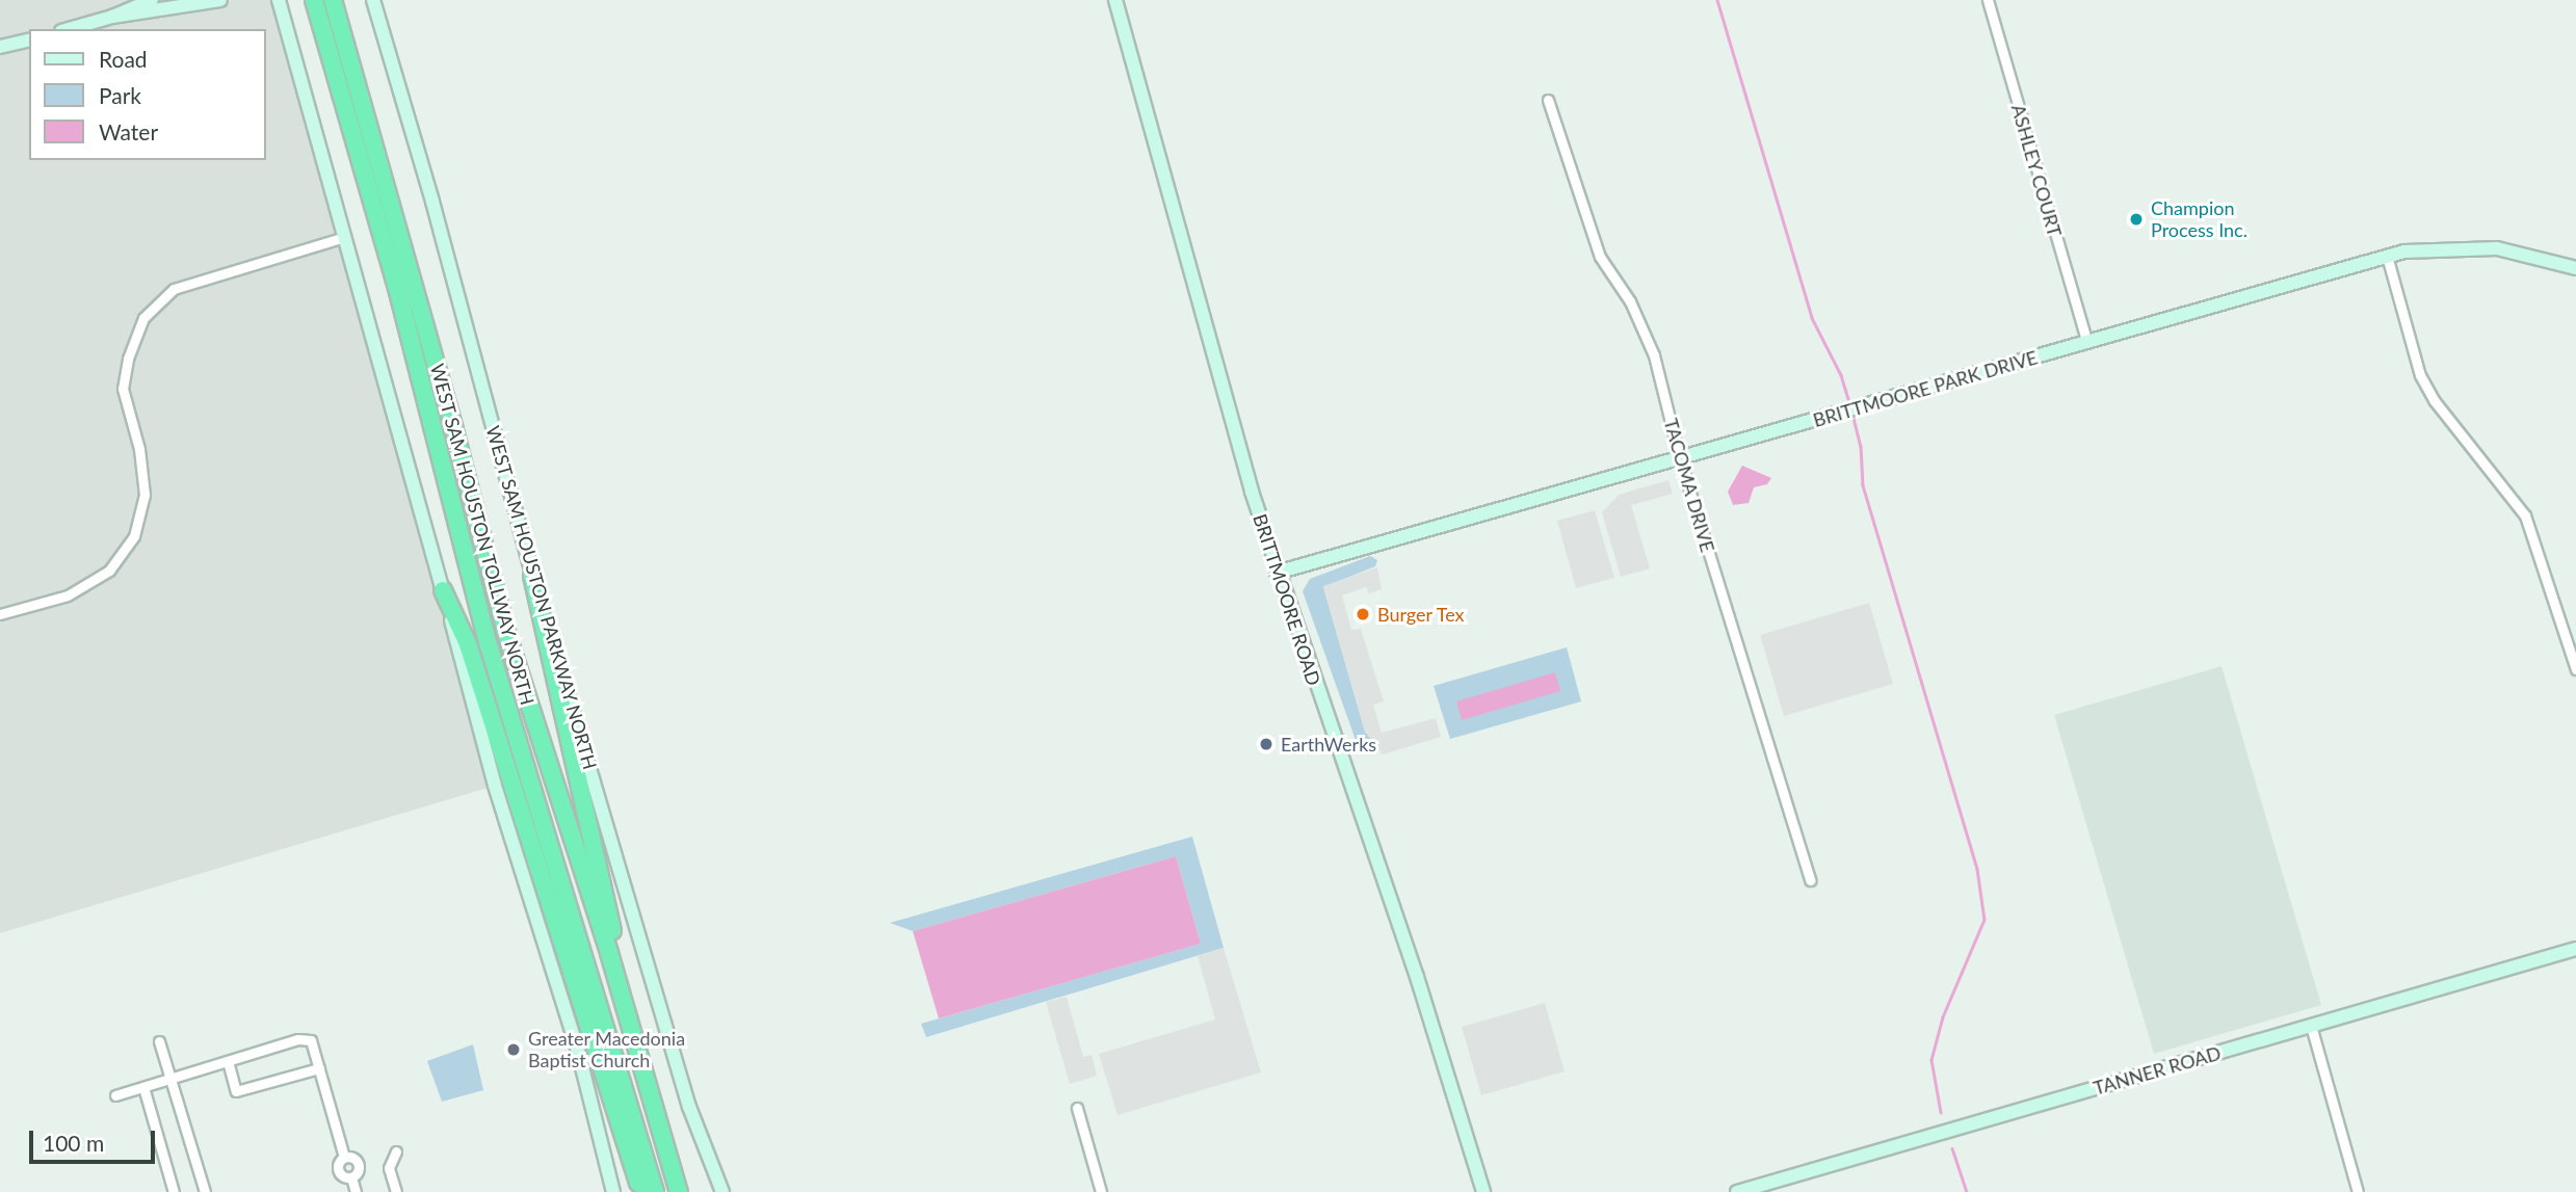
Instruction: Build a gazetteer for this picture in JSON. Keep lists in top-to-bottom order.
{
  "streets": {
    "highway": ["WEST SAM HOUSTON TOLLWAY NORTH"],
    "main road": [
      "BRITTMOORE PARK DRIVE",
      "WEST SAM HOUSTON PARKWAY NORTH",
      "BRITTMOORE ROAD",
      "TANNER ROAD"
    ],
    "street": ["ASHLEY COURT", "TACOMA DRIVE"]
  },
  "crossings": [
    ["ASHLEY COURT", "BRITTMOORE PARK DRIVE"],
    ["BRITTMOORE PARK DRIVE", "TACOMA DRIVE"],
    ["BRITTMOORE PARK DRIVE", "BRITTMOORE ROAD"]
  ],
  "places": [
    "Champion Process Inc.",
    "Burger Tex",
    "EarthWerks",
    "Greater Macedonia Baptist Church"
  ],
  "legend": ["Road", "Park", "Water"],
  "scale_bar": "100 m"
}
